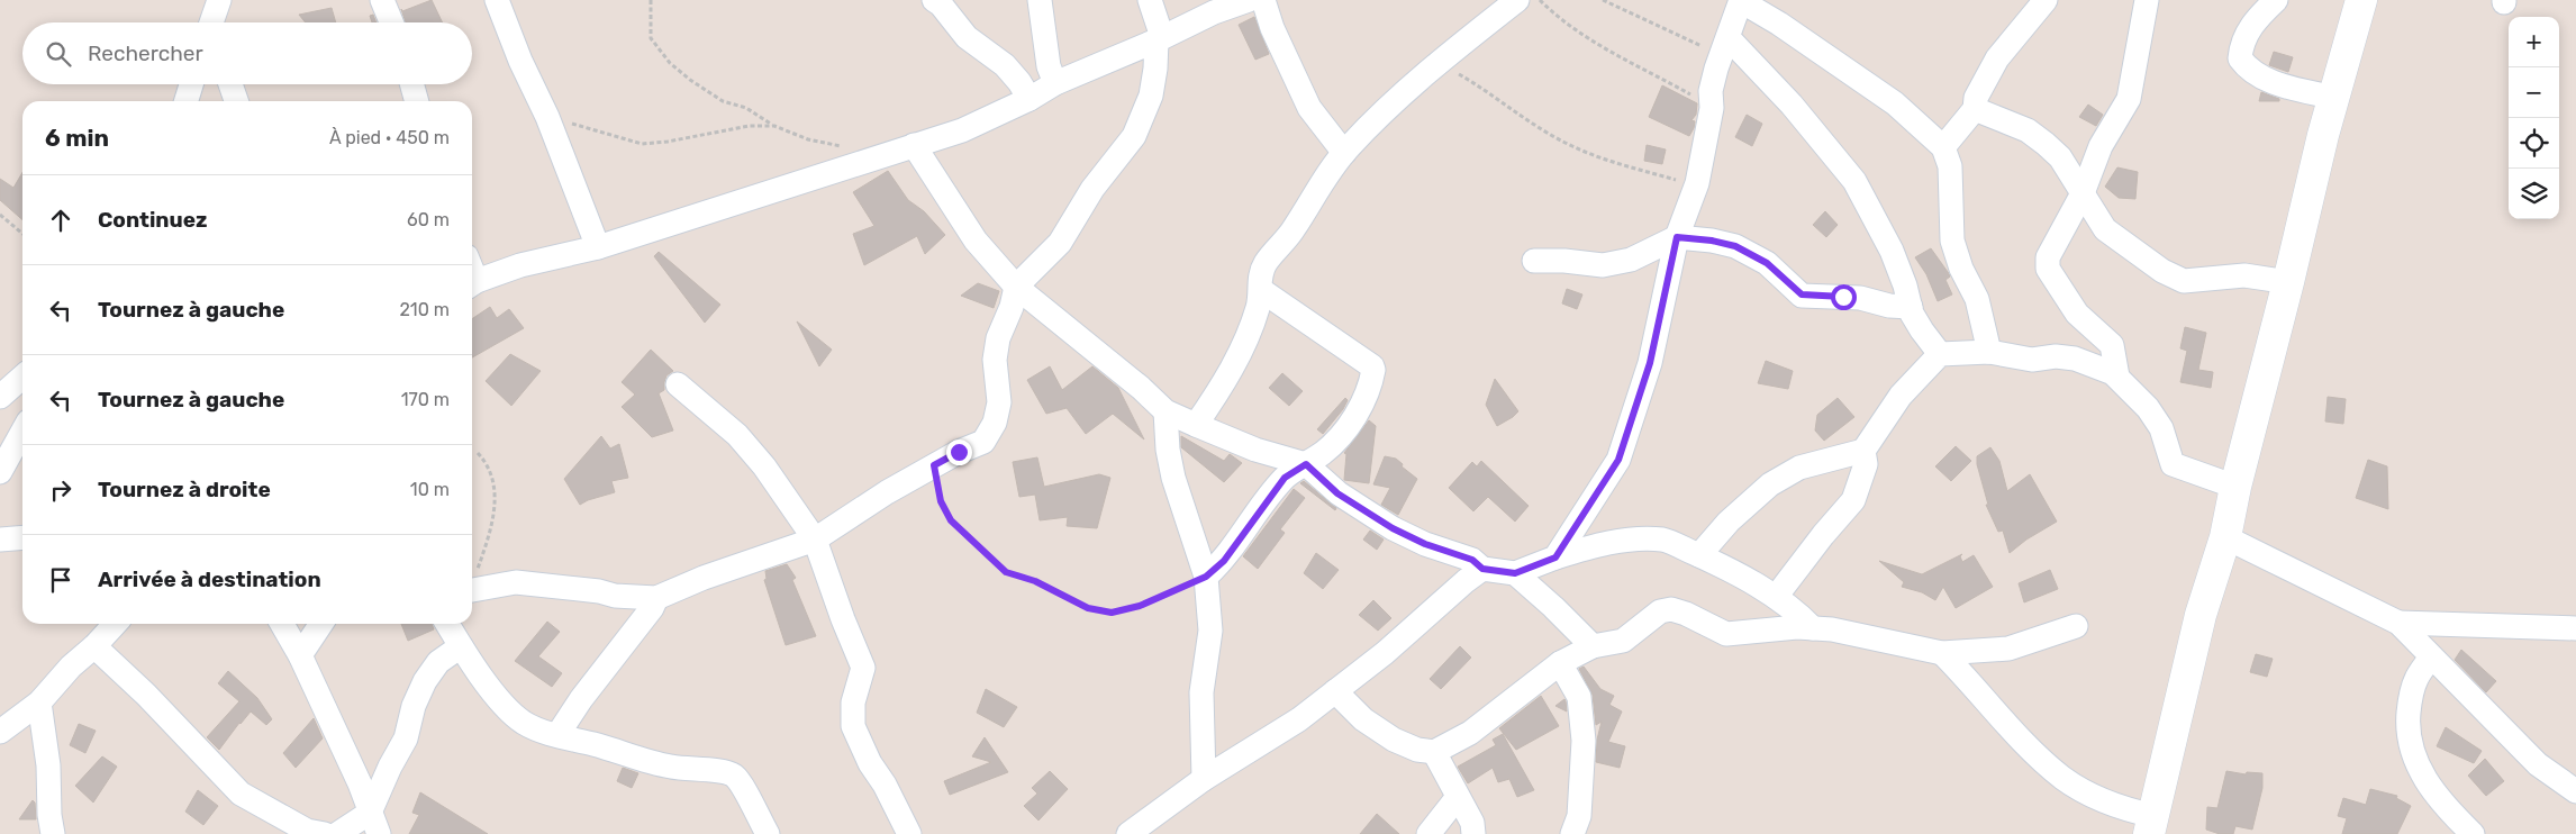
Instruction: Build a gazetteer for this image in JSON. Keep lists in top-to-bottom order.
{
  "page": {
    "map_buttons": ["+", "−"],
    "search": "Rechercher",
    "heading": ["6 min", "À pied · 450 m"],
    "list": [
      ["Continuez", "60 m"],
      ["Tournez à gauche", "210 m"],
      ["Tournez à gauche", "170 m"],
      ["Tournez à droite", "10 m"],
      "Arrivée à destination"
    ]
  }
}
